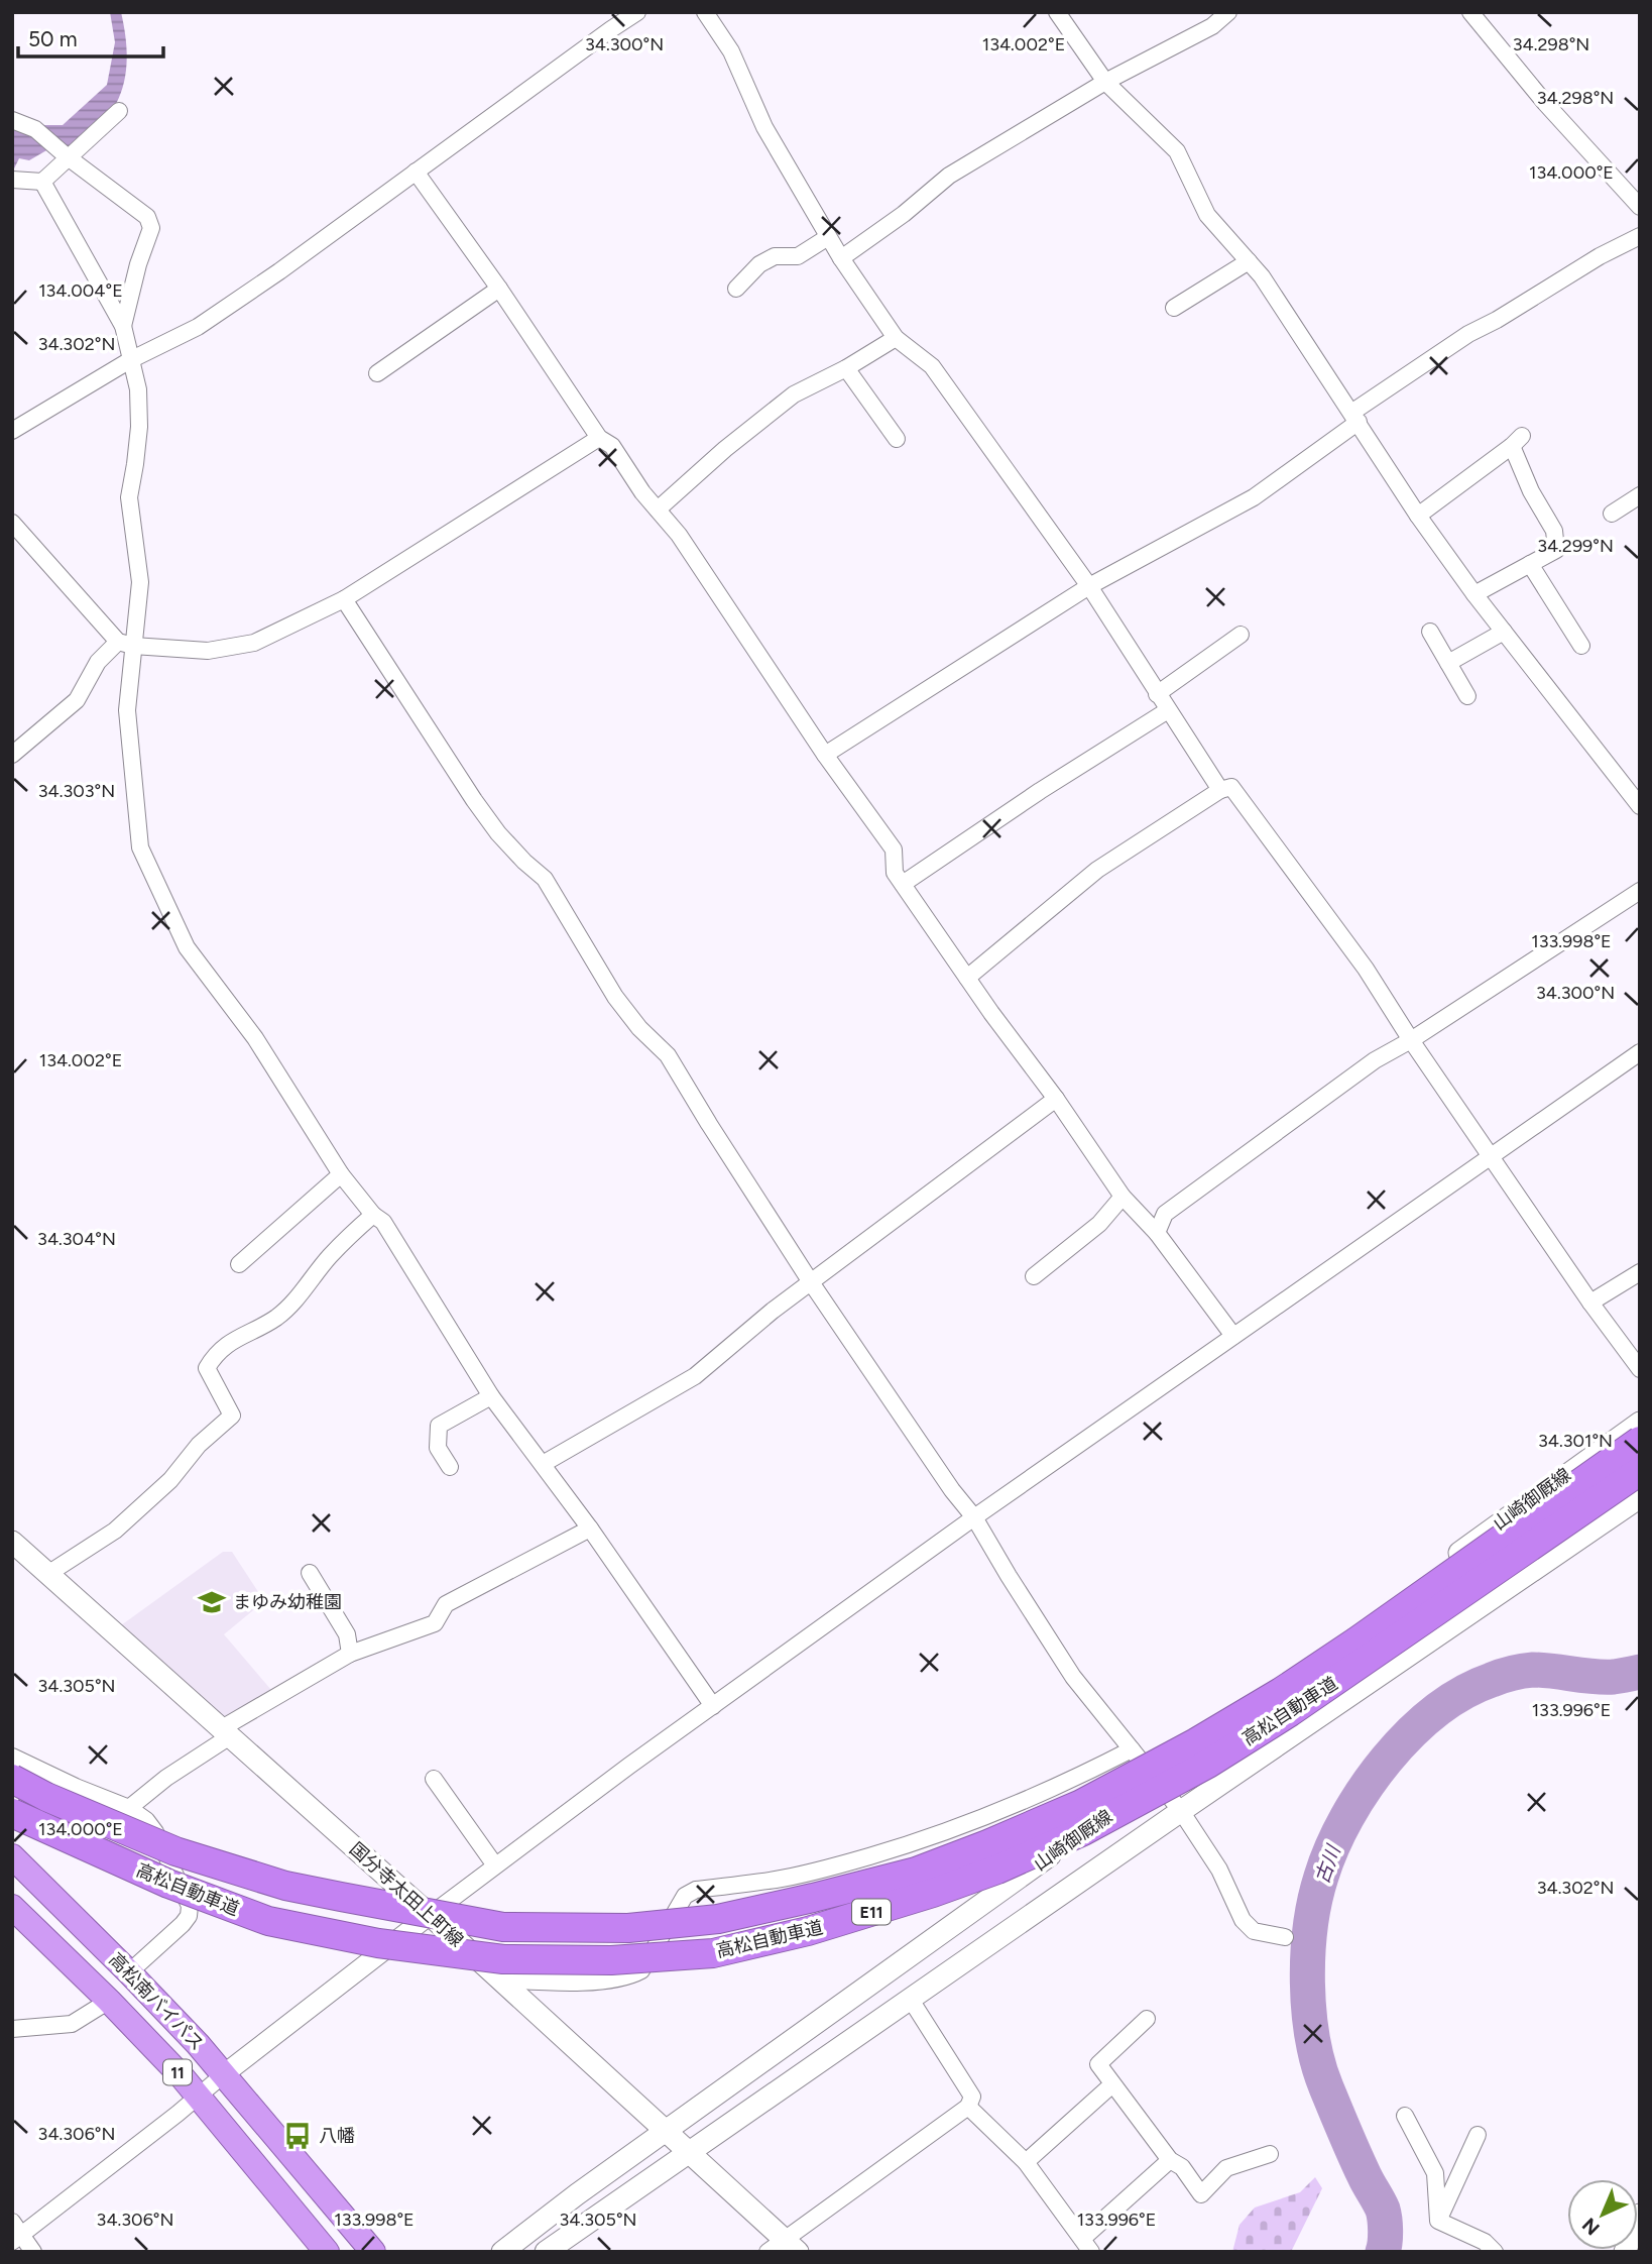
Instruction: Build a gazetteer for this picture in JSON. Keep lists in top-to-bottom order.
{
  "streets": {
    "highway": [
      "高松自動車道",
      "E11",
      "高松南バイパス",
      "11"
    ],
    "main road": ["山崎御厩線", "国分寺太田上町線"]
  },
  "crossings": [
    ["山崎御厩線", "国分寺太田上町線"]
  ],
  "water": ["古川"],
  "places": {
    "school or university": ["まゆみ幼稚園"],
    "bus stop": ["八幡"]
  },
  "scale_bar": "50 m",
  "north": "bottom left",
  "coordinates": [
    "34.300°N",
    "34.298°N",
    "134.002°E",
    "134.000°E",
    "134.004°E",
    "34.302°N",
    "34.299°N",
    "34.303°N",
    "133.998°E",
    "34.304°N",
    "34.301°N",
    "34.305°N",
    "133.996°E",
    "34.306°N"
  ]
}
